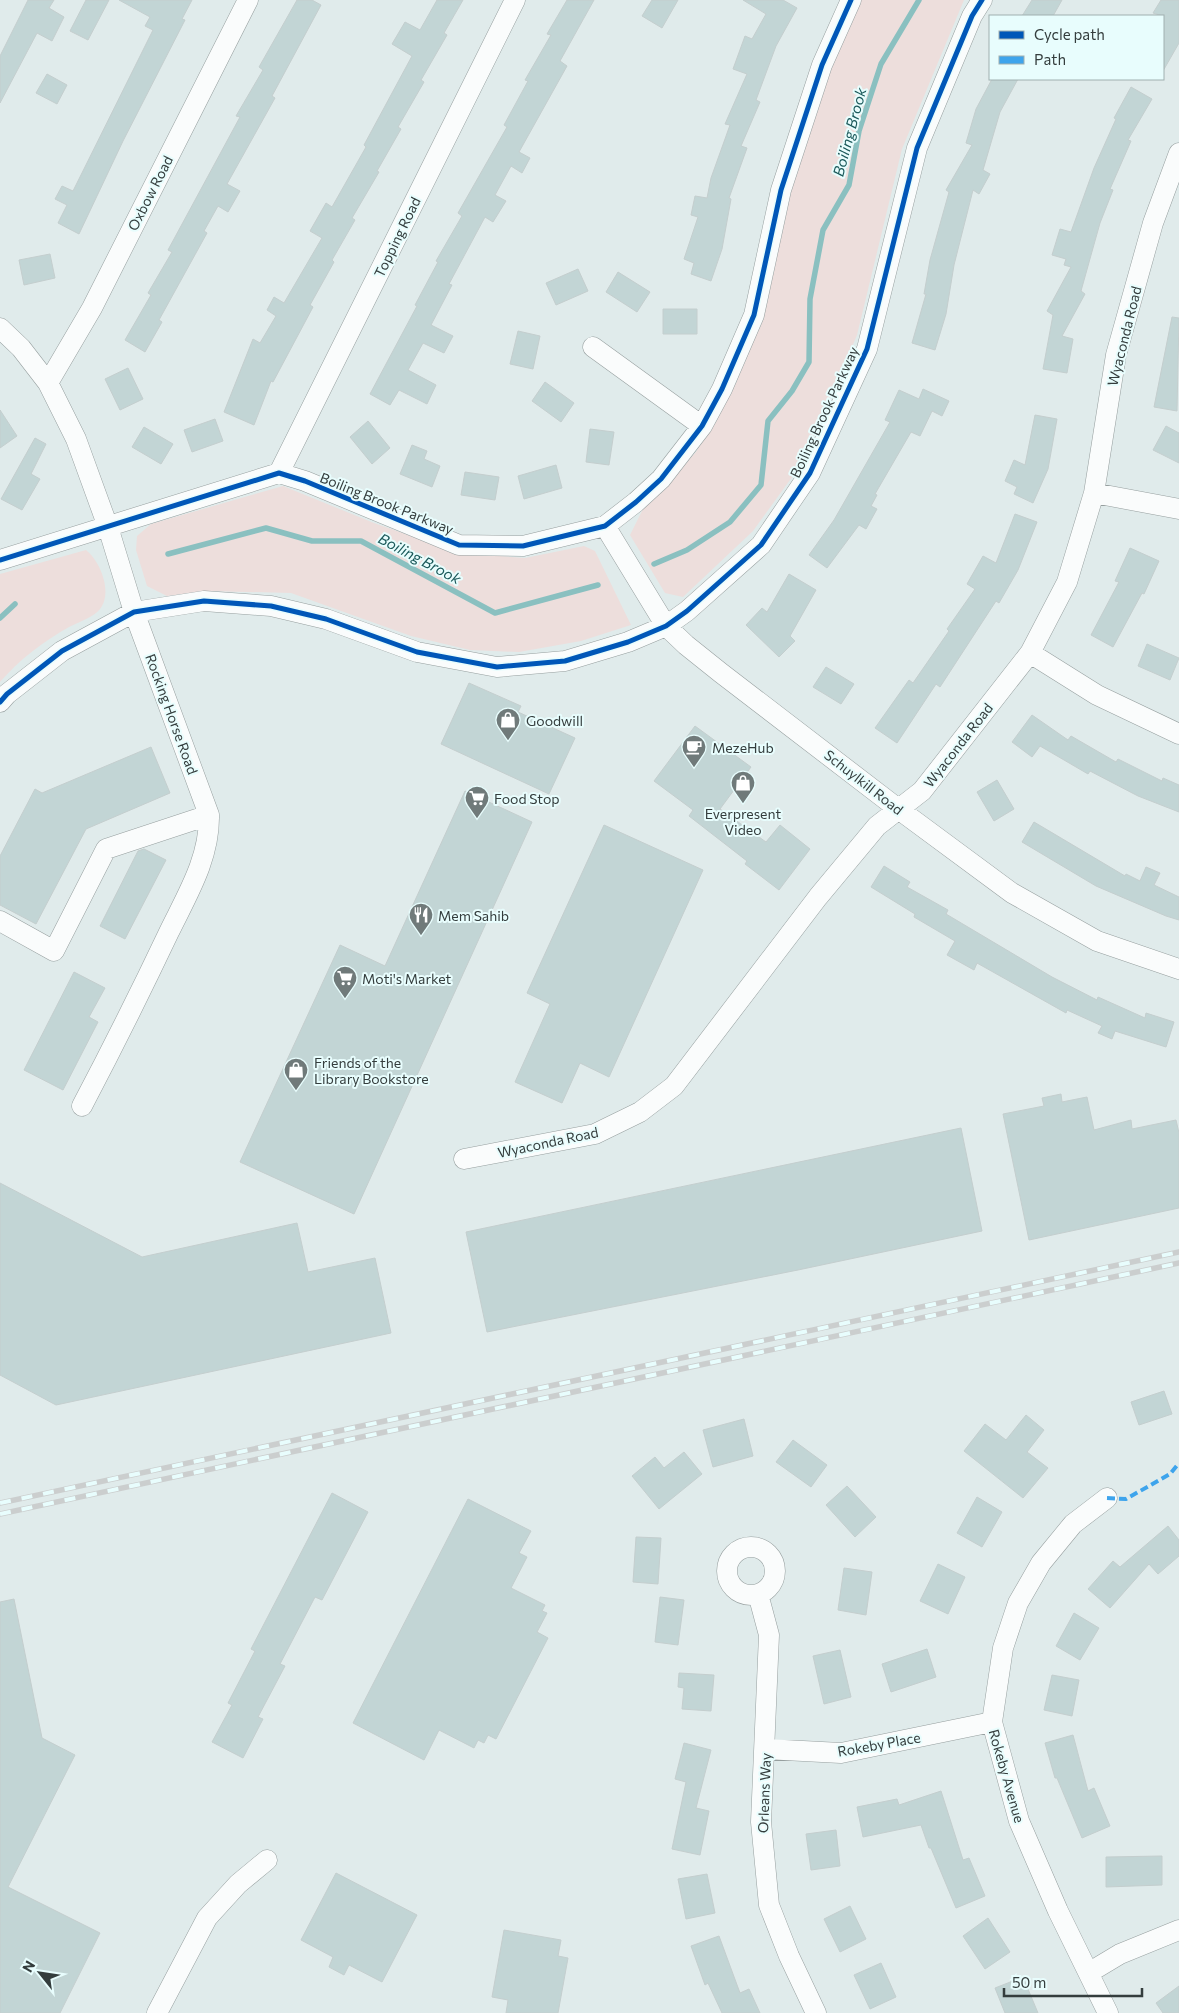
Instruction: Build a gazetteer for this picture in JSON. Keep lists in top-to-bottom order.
{
  "streets": {
    "street": [
      "Oxbow Road",
      "Topping Road",
      "Wyaconda Road",
      "Boiling Brook Parkway",
      "Rocking Horse Road",
      "Schuylkill Road",
      "Rokeby Place",
      "Rokeby Avenue",
      "Orleans Way"
    ]
  },
  "crossings": [
    ["Oxbow Road", "Rocking Horse Road"],
    ["Topping Road", "Boiling Brook Parkway"],
    ["Wyaconda Road", "Schuylkill Road"],
    ["Boiling Brook Parkway", "Rocking Horse Road"],
    ["Boiling Brook Parkway", "Schuylkill Road"],
    ["Rokeby Place", "Rokeby Avenue"],
    ["Rokeby Place", "Orleans Way"]
  ],
  "water": ["Boiling Brook"],
  "places": {
    "shop": ["Goodwill", "Everpresent Video", "Friends of the Library Bookstore"],
    "cafe": ["MezeHub"],
    "supermarket": ["Food Stop", "Moti's Market"],
    "restaurant": ["Mem Sahib"]
  },
  "legend": ["Cycle path", "Path"],
  "scale_bar": "50 m",
  "north": "top left"
}
